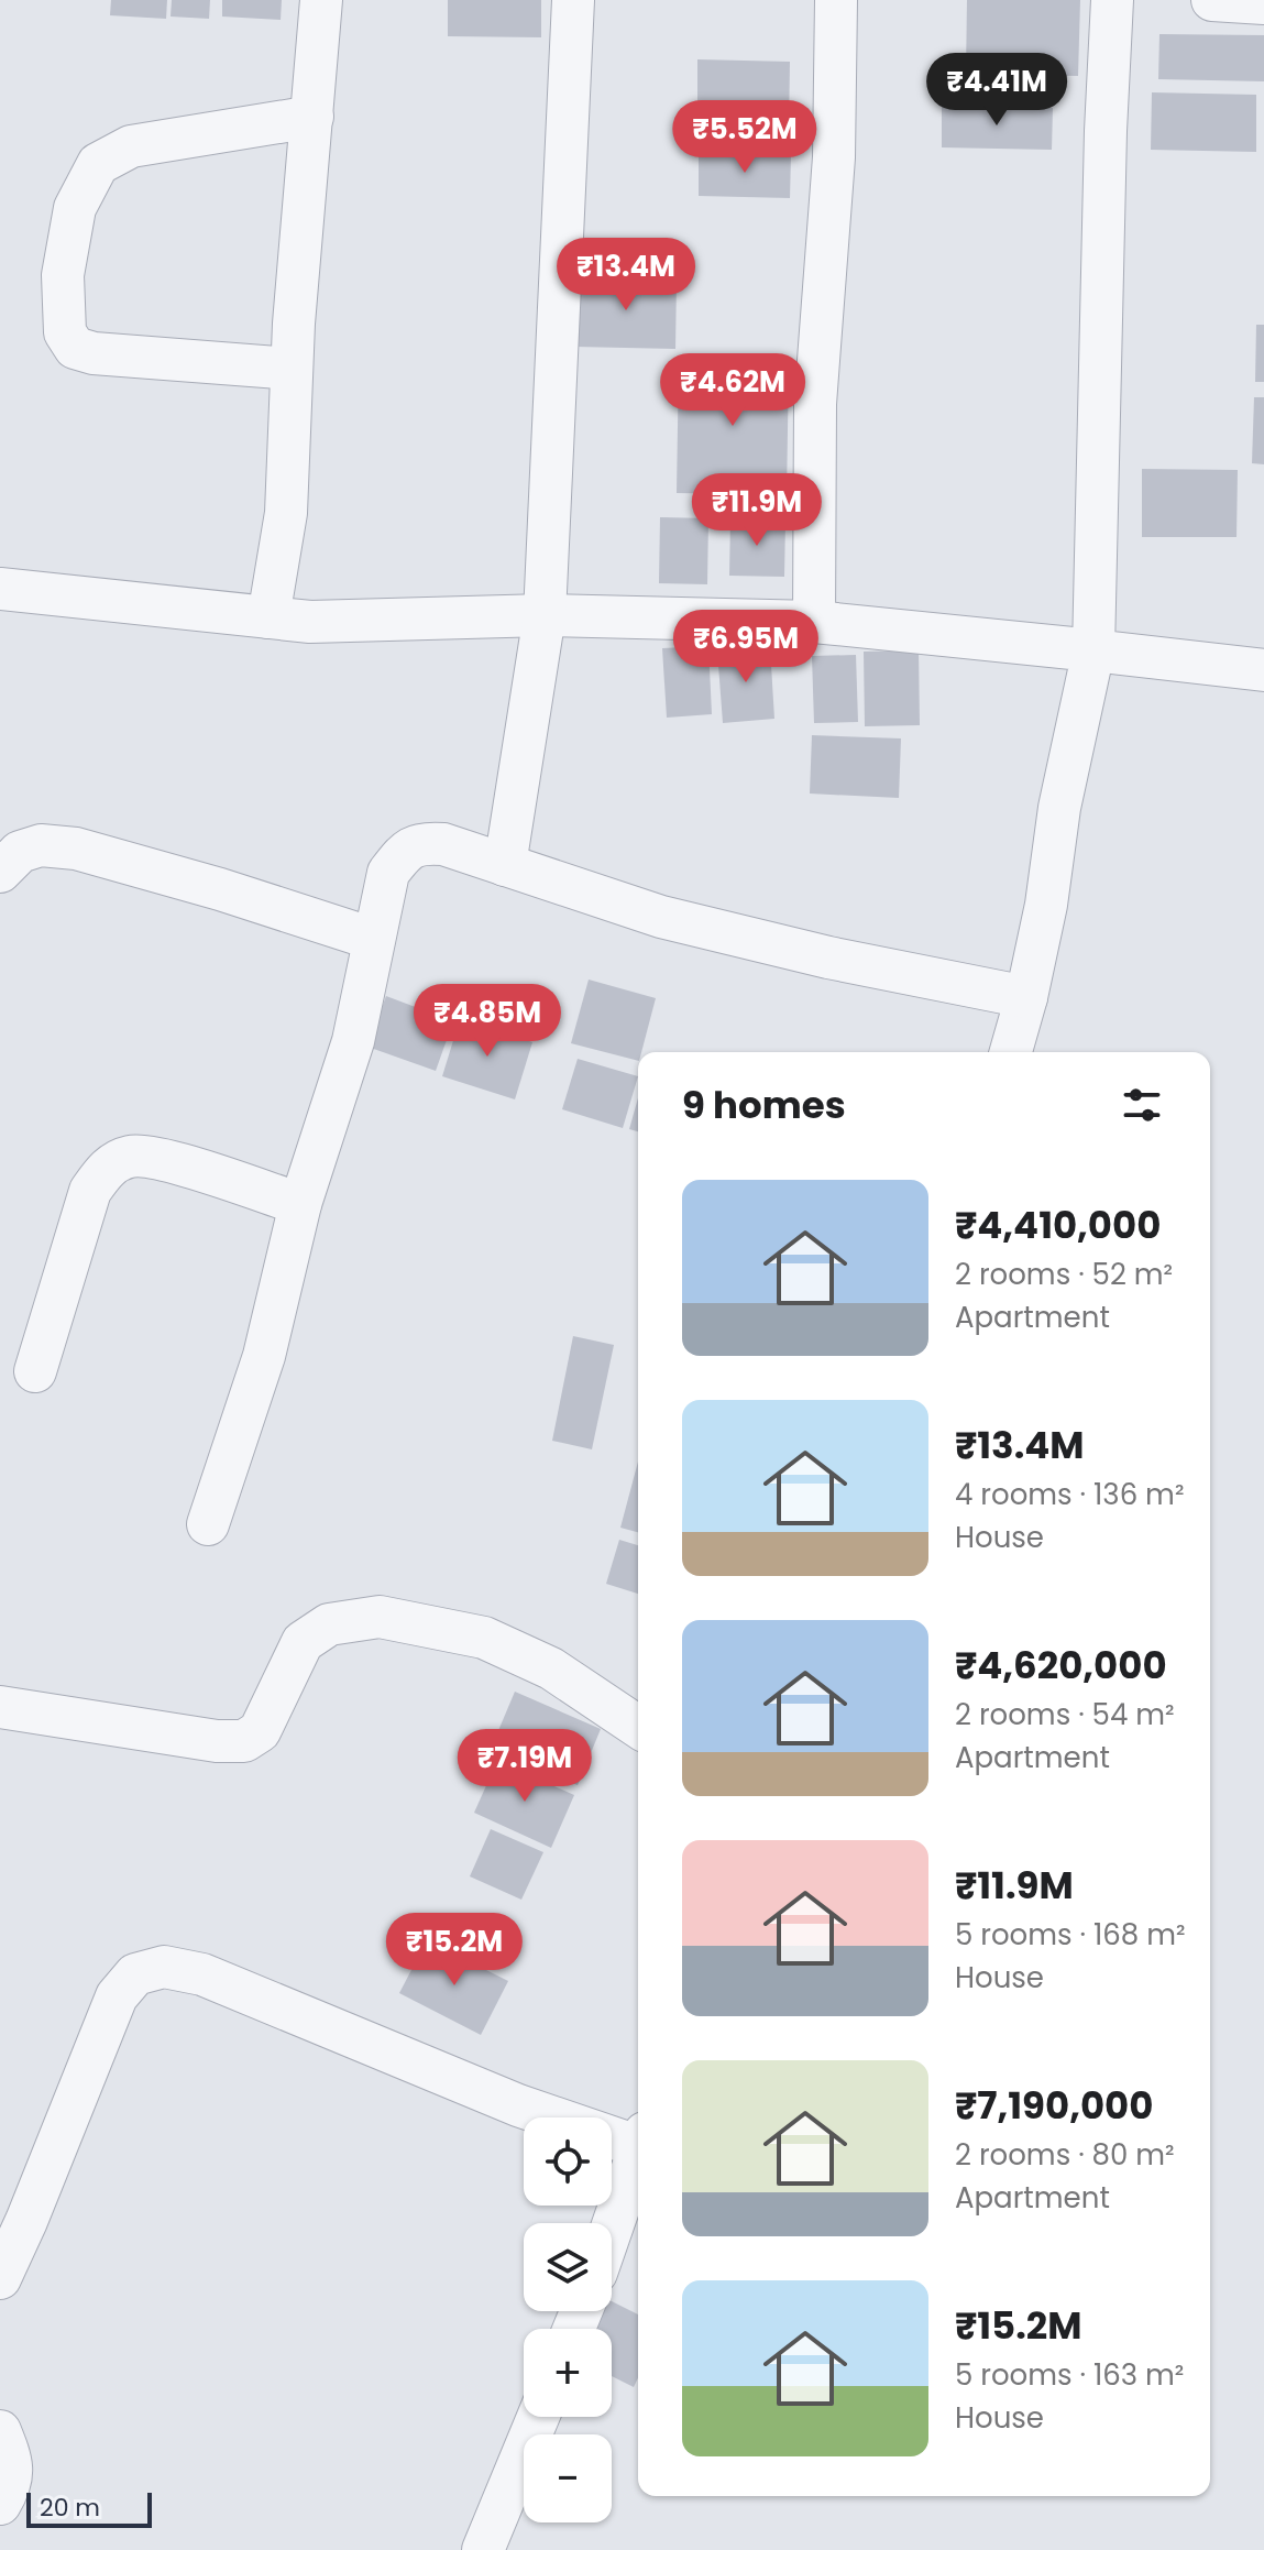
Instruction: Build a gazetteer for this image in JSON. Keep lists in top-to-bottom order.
{
  "scale_bar": "20 m",
  "page": {
    "price": [
      "₹4.41M",
      "₹5.52M",
      "₹13.4M",
      "₹4.62M",
      "₹11.9M",
      "₹6.95M",
      "₹4.85M",
      "₹7.19M",
      "₹15.2M"
    ],
    "heading": "9 homes",
    "list": [
      {
        "name": "₹4,410,000",
        "note": "2 rooms · 52 m² · Apartment"
      },
      {
        "name": "₹13.4M",
        "note": "4 rooms · 136 m² · House"
      },
      {
        "name": "₹4,620,000",
        "note": "2 rooms · 54 m² · Apartment"
      },
      {
        "name": "₹11.9M",
        "note": "5 rooms · 168 m² · House"
      },
      {
        "name": "₹7,190,000",
        "note": "2 rooms · 80 m² · Apartment"
      },
      {
        "name": "₹15.2M",
        "note": "5 rooms · 163 m² · House"
      }
    ],
    "map_buttons": ["+", "−"],
    "scale": "20 m"
  }
}
